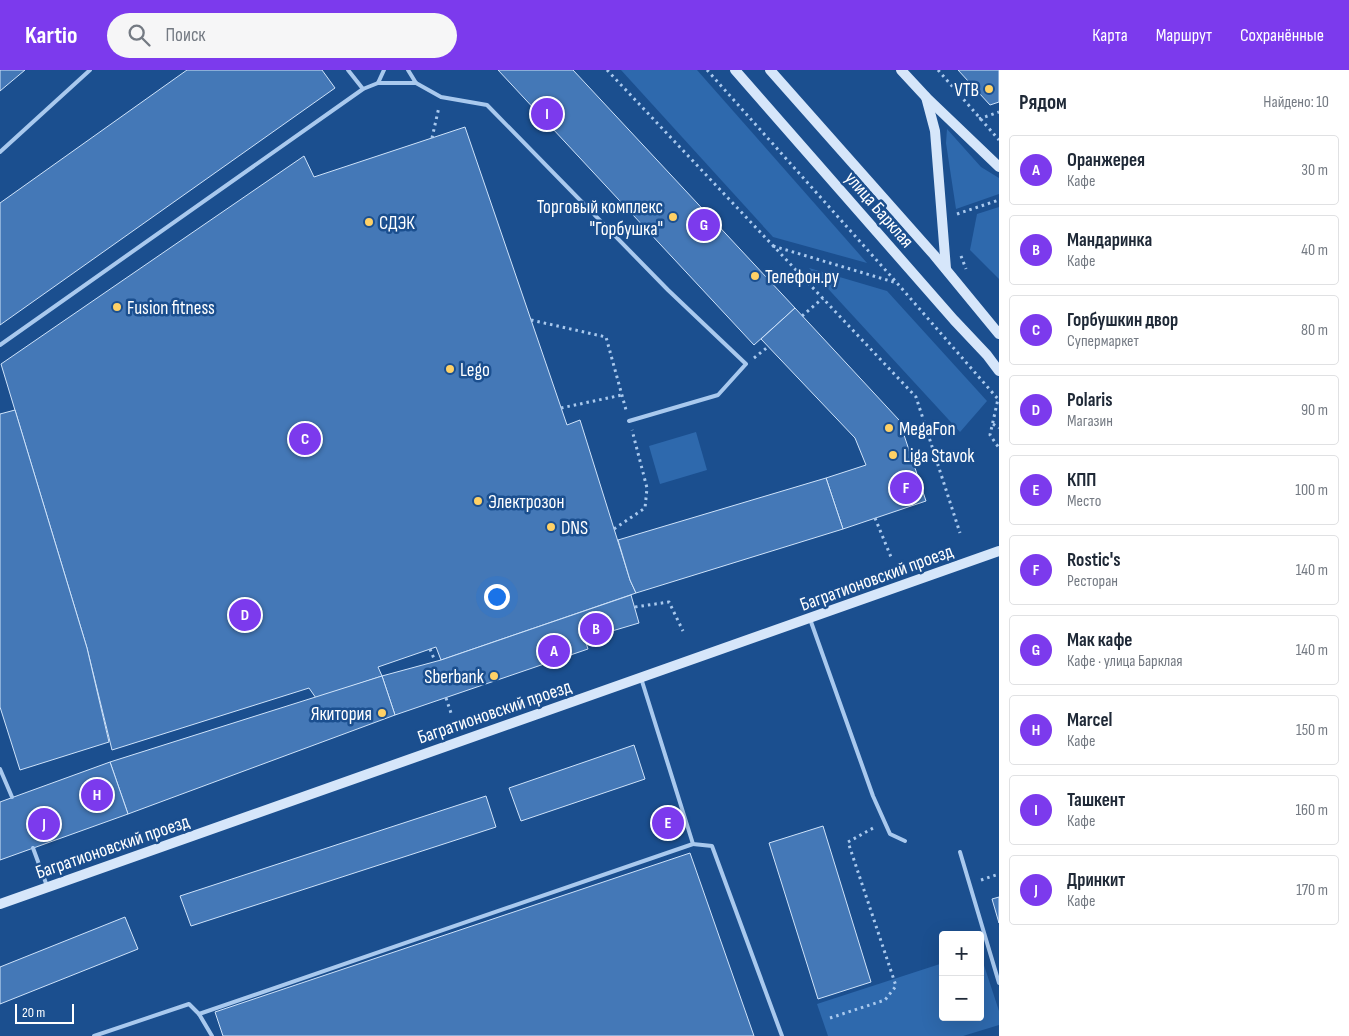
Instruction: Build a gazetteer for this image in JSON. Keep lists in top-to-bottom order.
{
  "streets": {
    "street": ["улица Барклая", "Багратионовский проезд"]
  },
  "places": [
    "VTB",
    "Торговый комплекс \"Горбушка\"",
    "СДЭК",
    "Телефон.ру",
    "Fusion fitness",
    "Lego",
    "MegaFon",
    "Liga Stavok",
    "Электрозон",
    "DNS",
    "Sberbank",
    "Якитория"
  ],
  "scale_bar": "20 m",
  "page": {
    "header": "Kartio",
    "search": "Поиск",
    "nav": ["Карта", "Маршрут", "Сохранённые"],
    "heading": ["Рядом", "Найдено: 10"],
    "pins": [
      "I",
      "G",
      "C",
      "F",
      "D",
      "B",
      "A",
      "H",
      "E",
      "J"
    ],
    "list": [
      {
        "mark": "A",
        "name": "Оранжерея",
        "note": "Кафе",
        "value": "30 m"
      },
      {
        "mark": "B",
        "name": "Мандаринка",
        "note": "Кафе",
        "value": "40 m"
      },
      {
        "mark": "C",
        "name": "Горбушкин двор",
        "note": "Супермаркет",
        "value": "80 m"
      },
      {
        "mark": "D",
        "name": "Polaris",
        "note": "Магазин",
        "value": "90 m"
      },
      {
        "mark": "E",
        "name": "КПП",
        "note": "Место",
        "value": "100 m"
      },
      {
        "mark": "F",
        "name": "Rostic's",
        "note": "Ресторан",
        "value": "140 m"
      },
      {
        "mark": "G",
        "name": "Мак кафе",
        "note": "Кафе · улица Барклая",
        "value": "140 m"
      },
      {
        "mark": "H",
        "name": "Marcel",
        "note": "Кафе",
        "value": "150 m"
      },
      {
        "mark": "I",
        "name": "Ташкент",
        "note": "Кафе",
        "value": "160 m"
      },
      {
        "mark": "J",
        "name": "Дринкит",
        "note": "Кафе",
        "value": "170 m"
      }
    ],
    "map_buttons": ["+", "−"],
    "scale": "20 m"
  }
}
